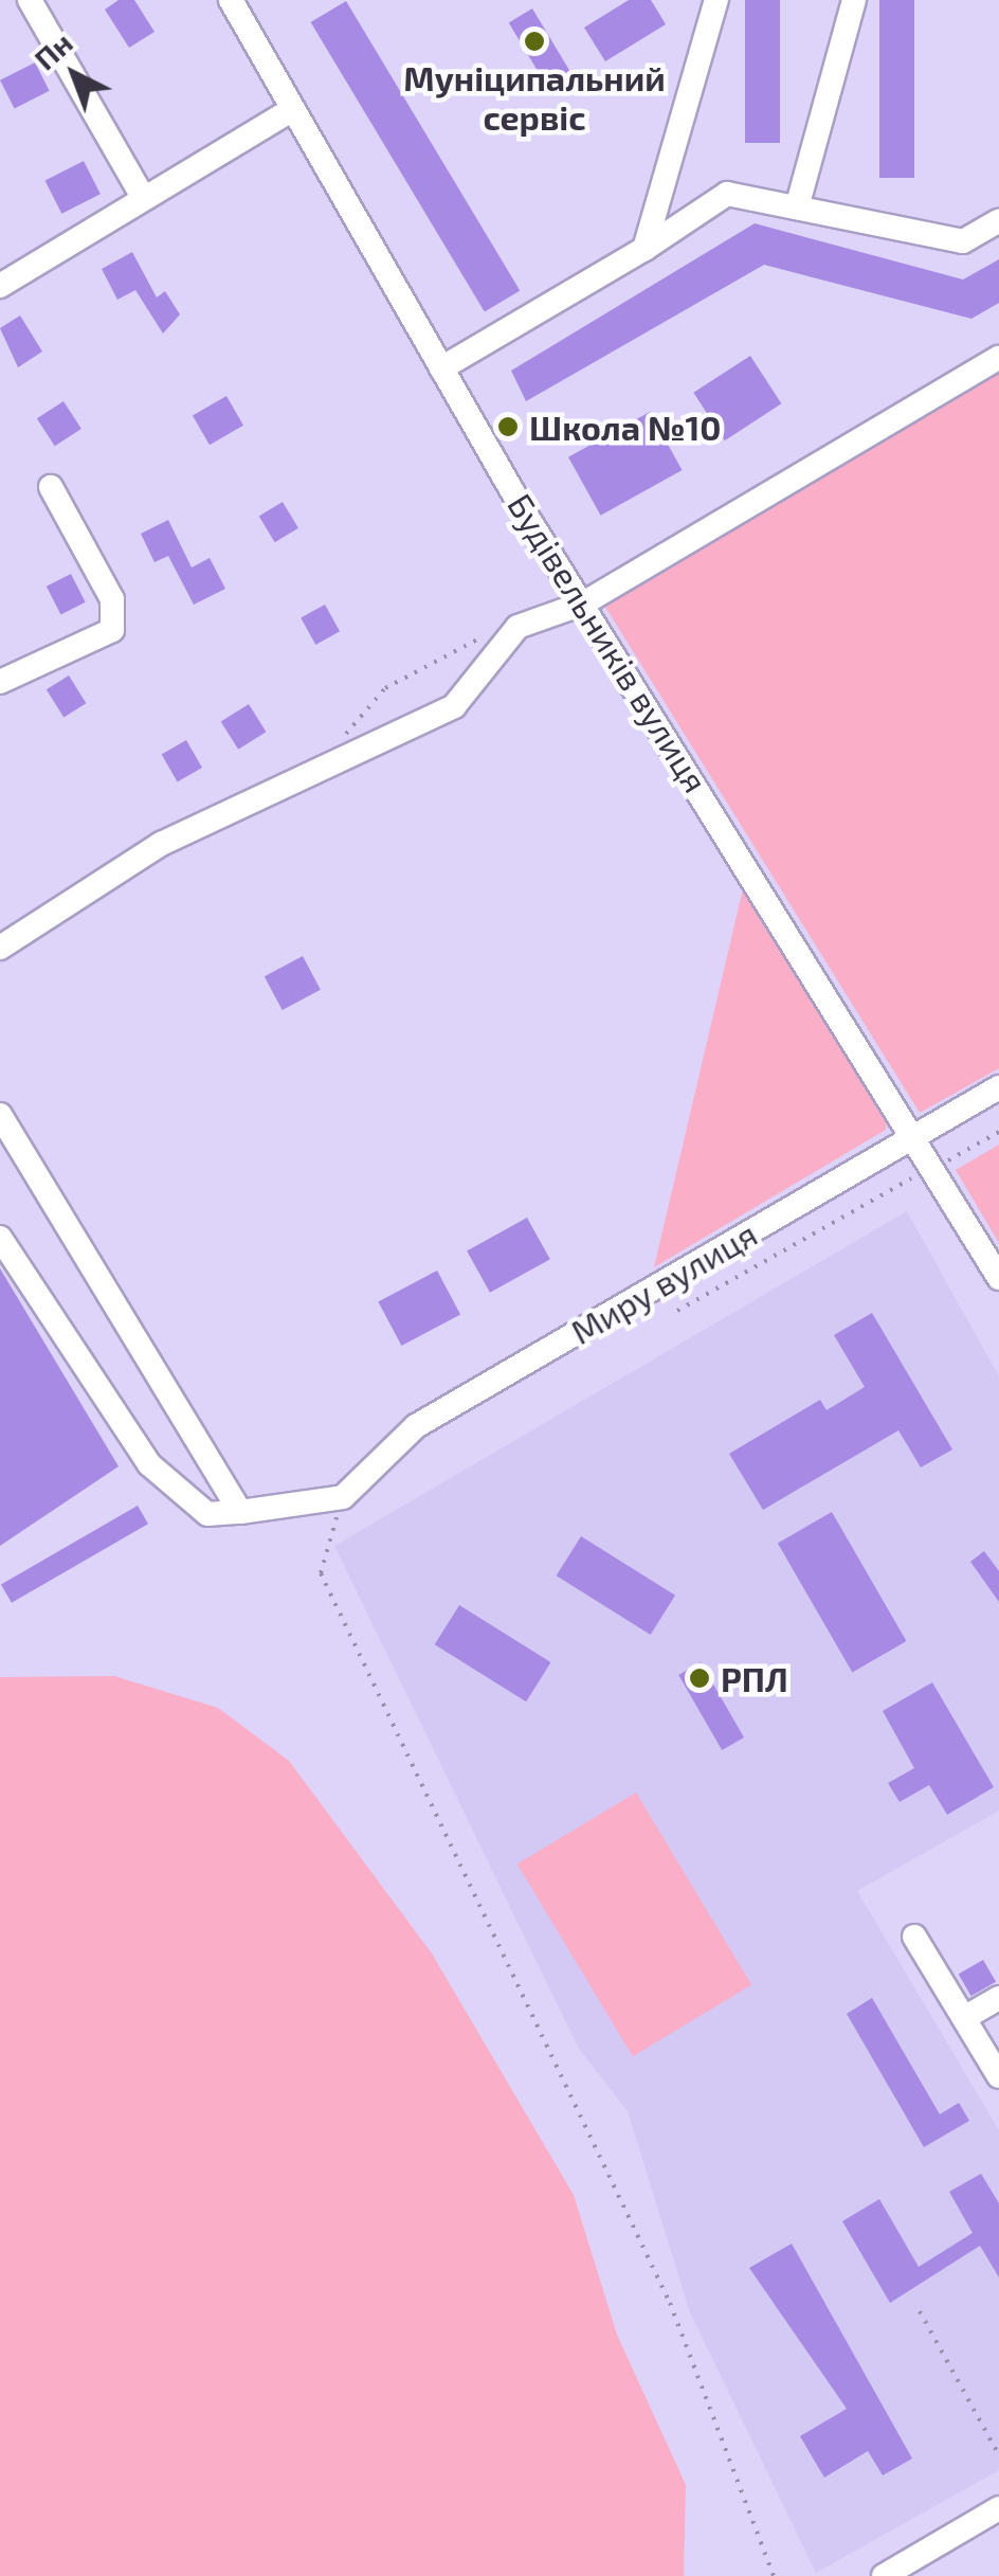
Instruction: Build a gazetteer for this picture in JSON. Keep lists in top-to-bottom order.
{
  "streets": {
    "street": ["Будівельників вулиця", "Миру вулиця"]
  },
  "crossings": [
    ["Будівельників вулиця", "Миру вулиця"]
  ],
  "places": ["Муніципальний сервіс", "Школа №10", "РПЛ"],
  "north": "top left"
}
